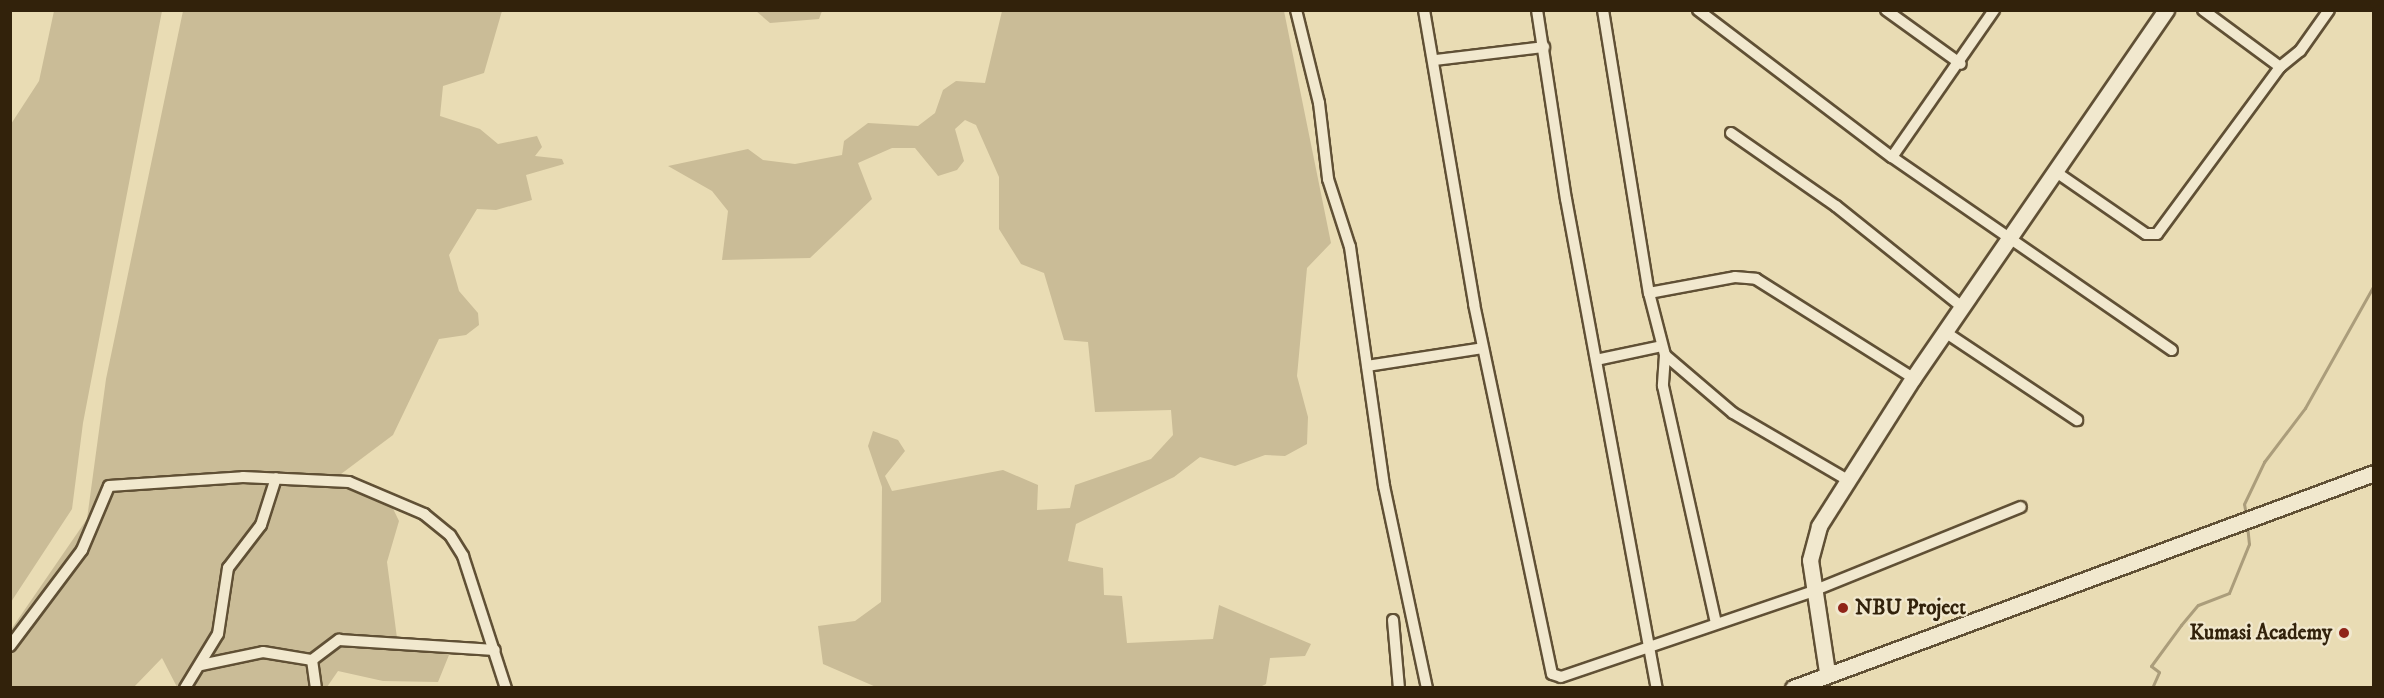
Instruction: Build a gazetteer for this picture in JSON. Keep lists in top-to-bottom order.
{
  "places": ["NBU Project", "Kumasi Academy"]
}
